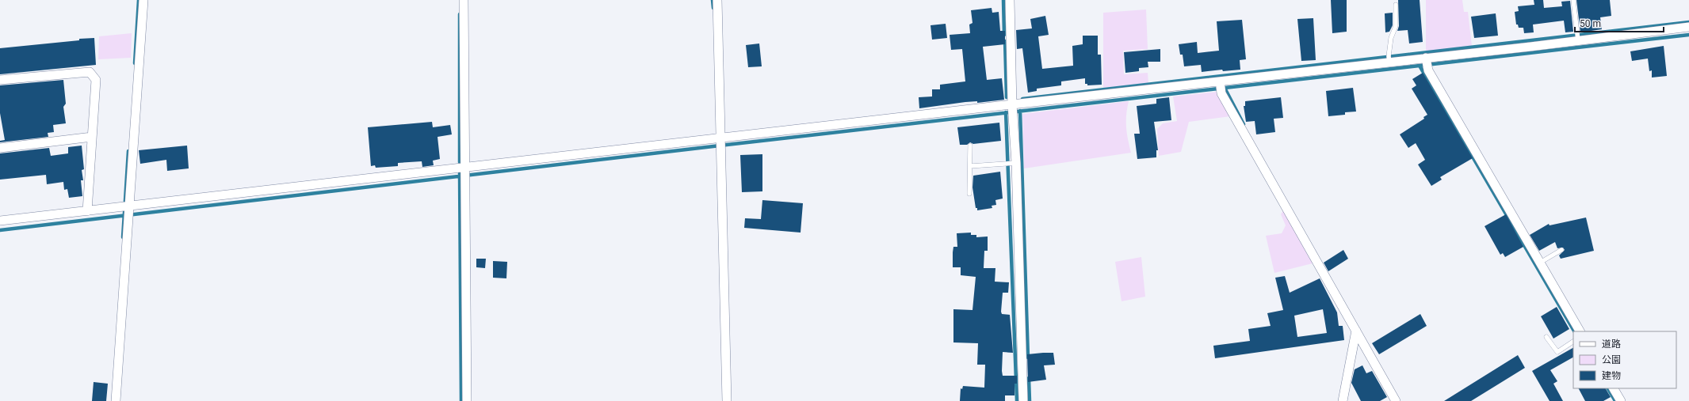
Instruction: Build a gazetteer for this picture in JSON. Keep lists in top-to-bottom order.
{
  "legend": ["道路", "公園", "建物"],
  "scale_bar": "50 m"
}
